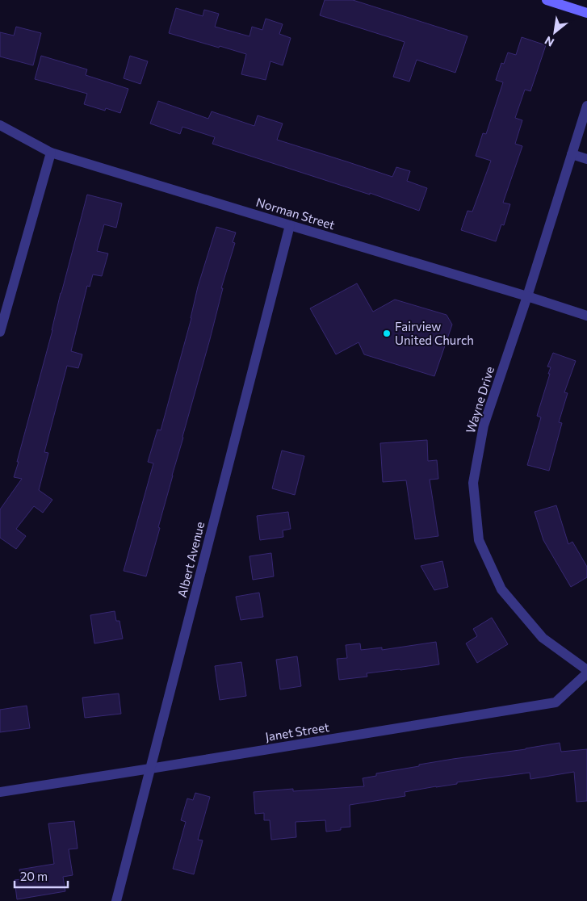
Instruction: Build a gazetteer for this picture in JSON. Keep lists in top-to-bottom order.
{
  "streets": {
    "street": [
      "Norman Street",
      "Wayne Drive",
      "Albert Avenue",
      "Janet Street"
    ]
  },
  "crossings": [
    ["Norman Street", "Wayne Drive"],
    ["Norman Street", "Albert Avenue"],
    ["Albert Avenue", "Janet Street"]
  ],
  "places": ["Fairview United Church"],
  "scale_bar": "20 m",
  "north": "bottom left"
}
